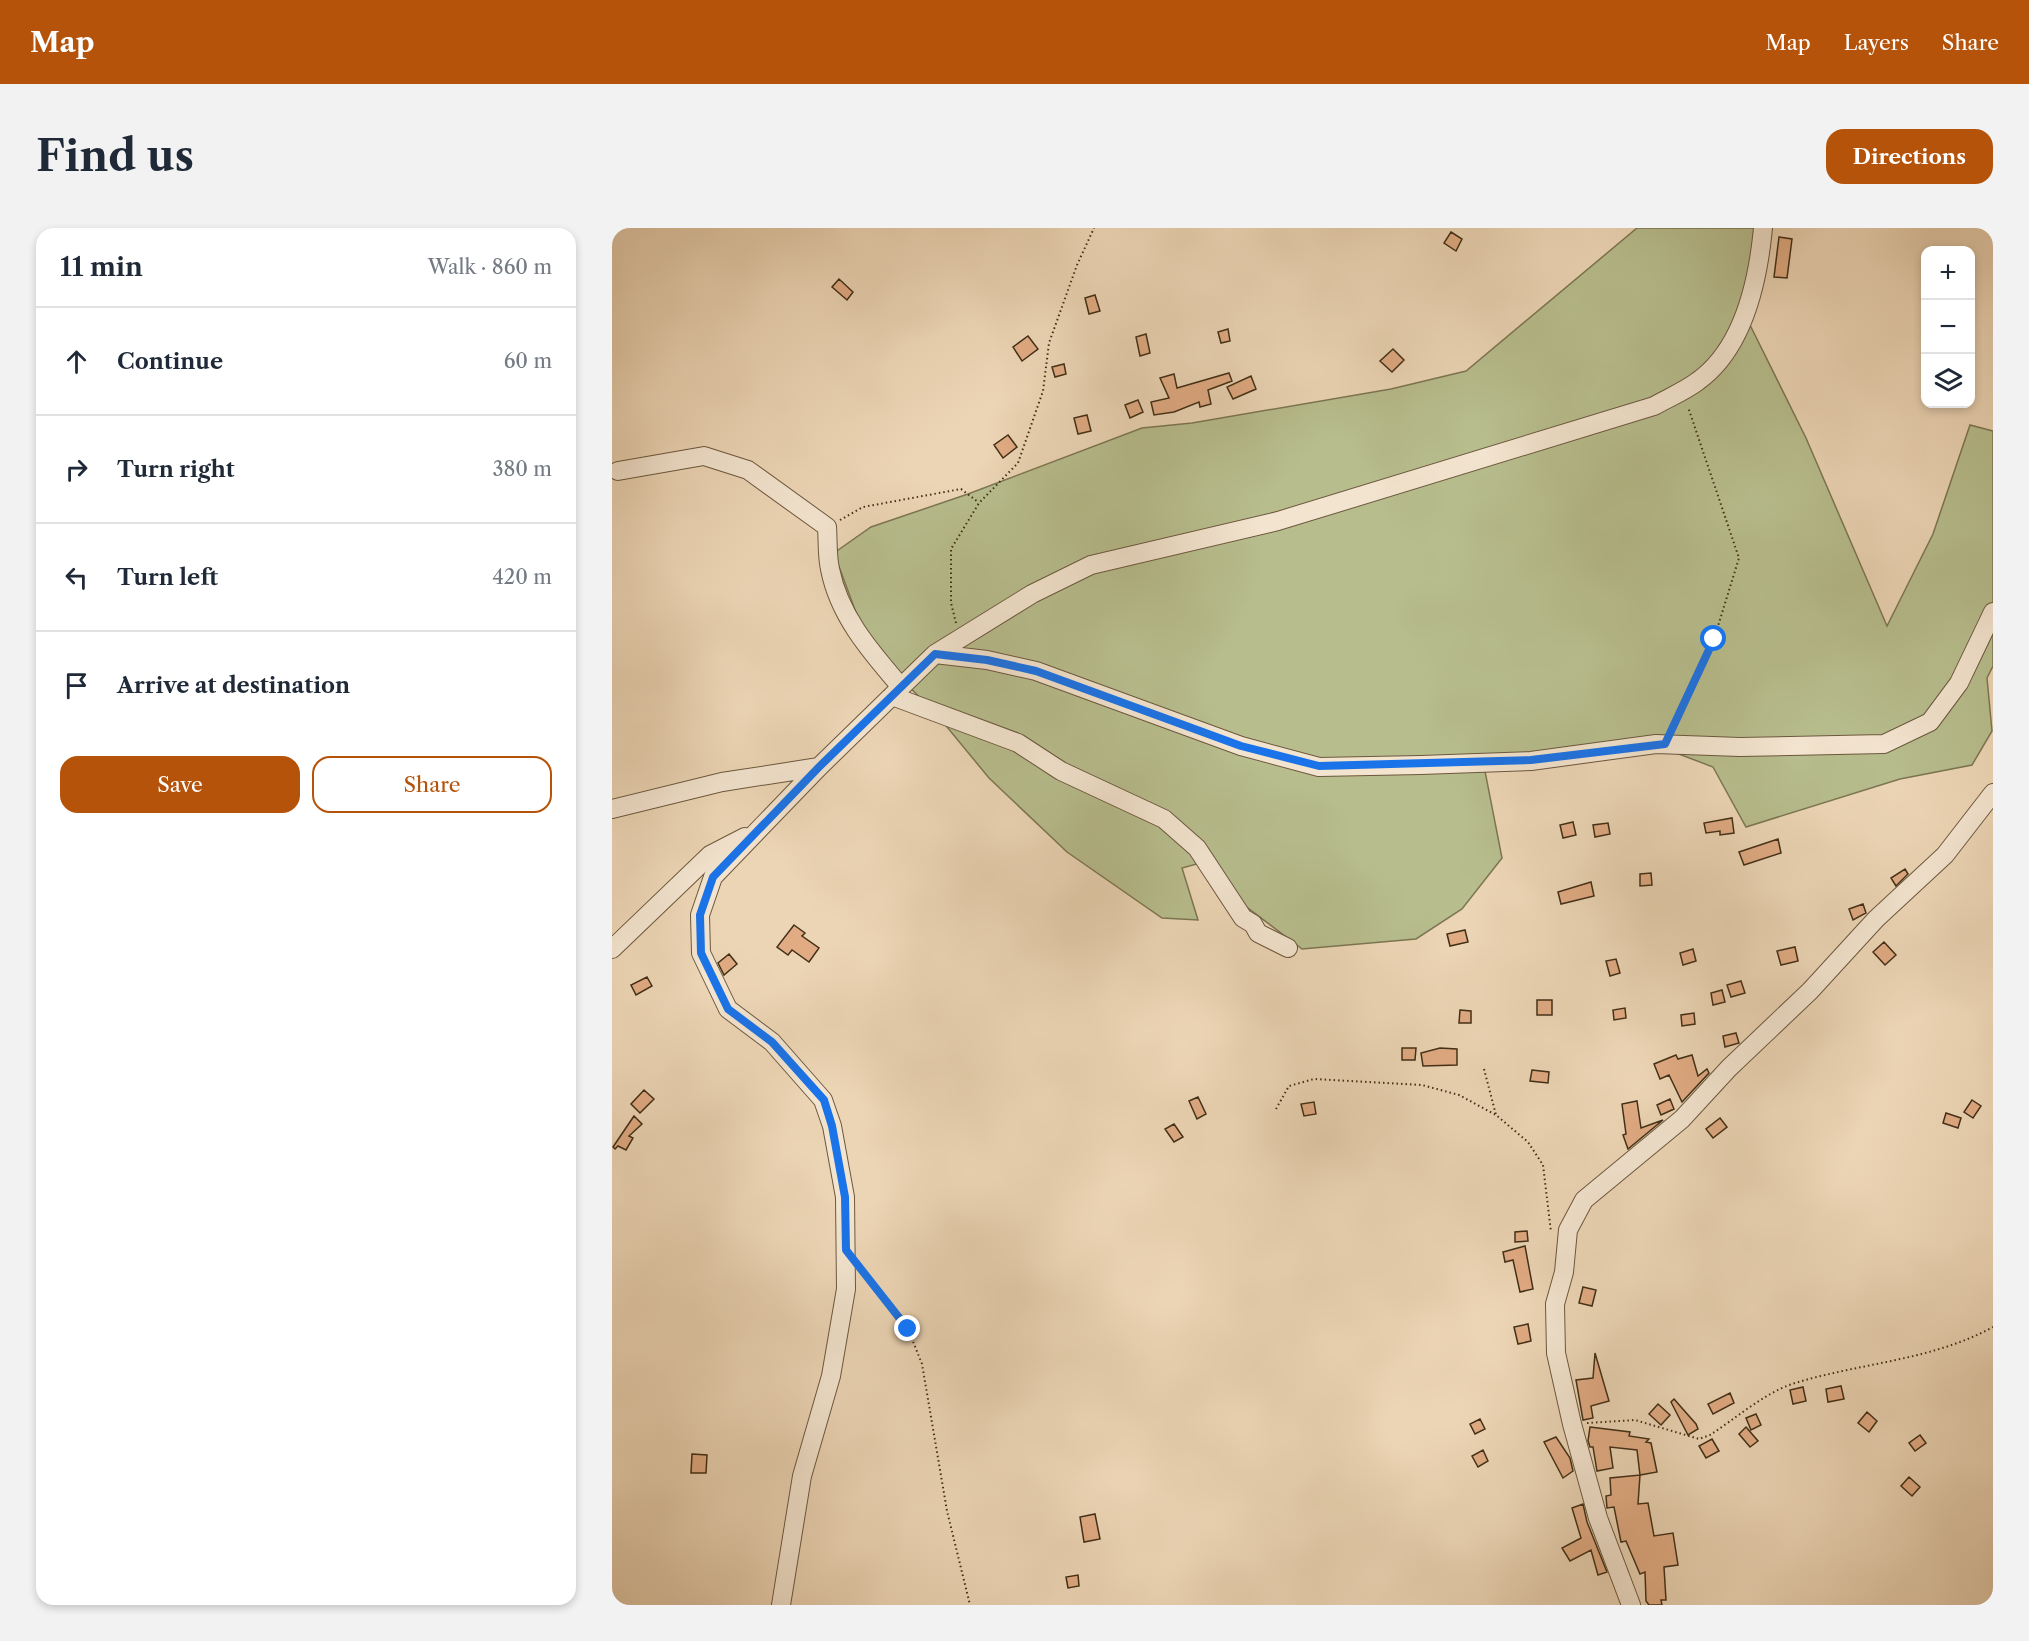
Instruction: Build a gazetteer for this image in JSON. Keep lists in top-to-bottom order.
{
  "page": {
    "header": "Map",
    "nav": ["Map", "Layers", "Share"],
    "buttons": [
      "Directions",
      ["Save", "Share"]
    ],
    "title": "Find us",
    "heading": ["11 min", "Walk · 860 m"],
    "map_buttons": ["+", "−"],
    "list": [
      ["Continue", "60 m"],
      ["Turn right", "380 m"],
      ["Turn left", "420 m"],
      "Arrive at destination"
    ]
  }
}
